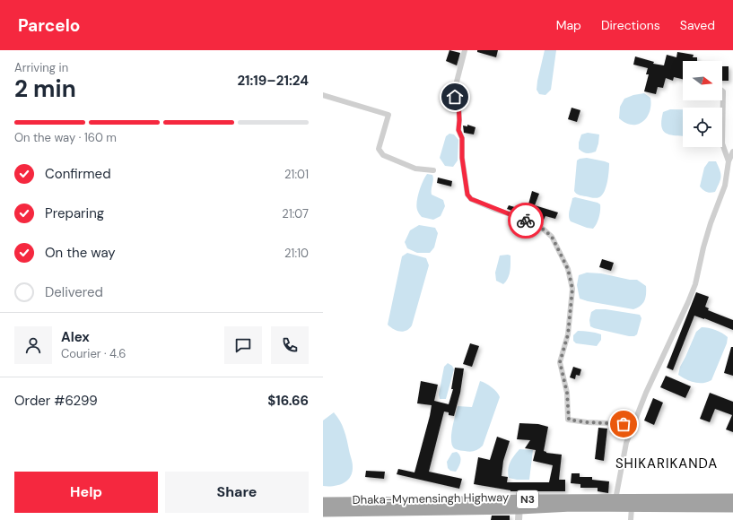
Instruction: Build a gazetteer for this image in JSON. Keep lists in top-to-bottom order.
{
  "streets": {
    "highway": ["Dhaka-Mymensingh Highway", "N3"]
  },
  "districts": ["SHIKARIKANDA"],
  "north": "right",
  "page": {
    "header": "Parcelo",
    "nav": ["Map", "Directions", "Saved"],
    "heading": ["2 min", "Arriving in", "21:19–21:24"],
    "panel": [
      "Alex",
      "Courier · 4.6",
      "Order #6299",
      "$16.66"
    ],
    "bar": "On the way · 160 m",
    "list": [
      ["Confirmed", "21:01"],
      ["Preparing", "21:07"],
      ["On the way", "21:10"],
      "Delivered"
    ],
    "buttons": ["Help", "Share"]
  }
}
